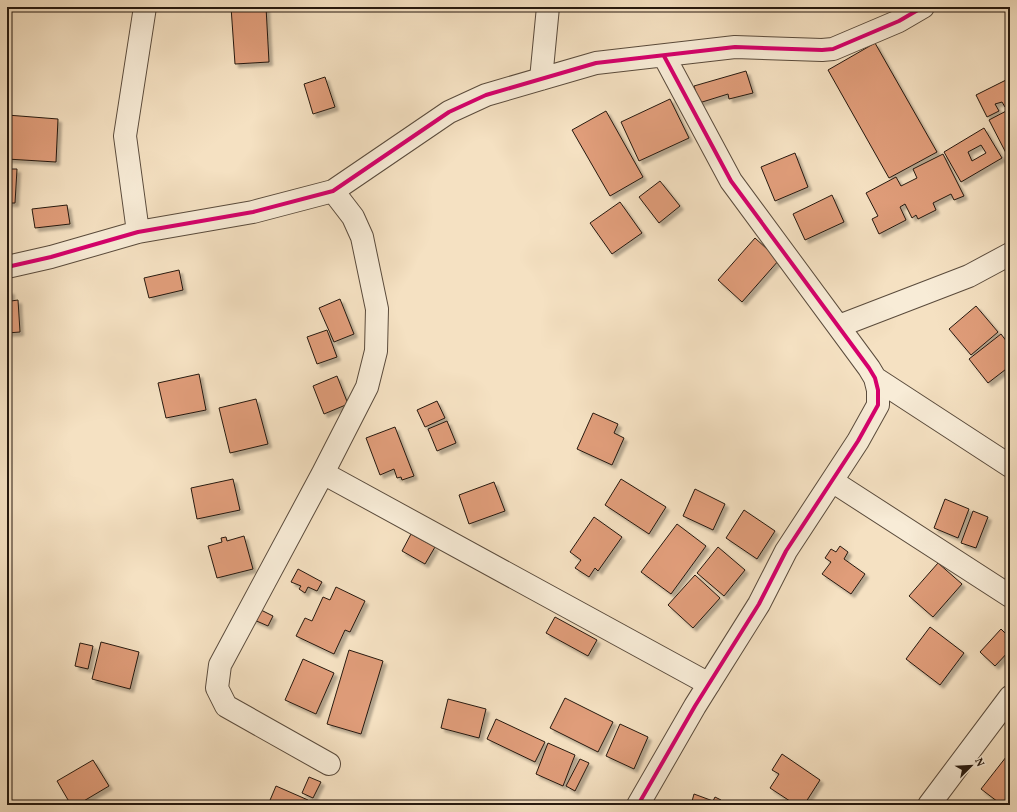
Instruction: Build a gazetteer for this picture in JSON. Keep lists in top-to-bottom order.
{
  "north": "top right"
}
